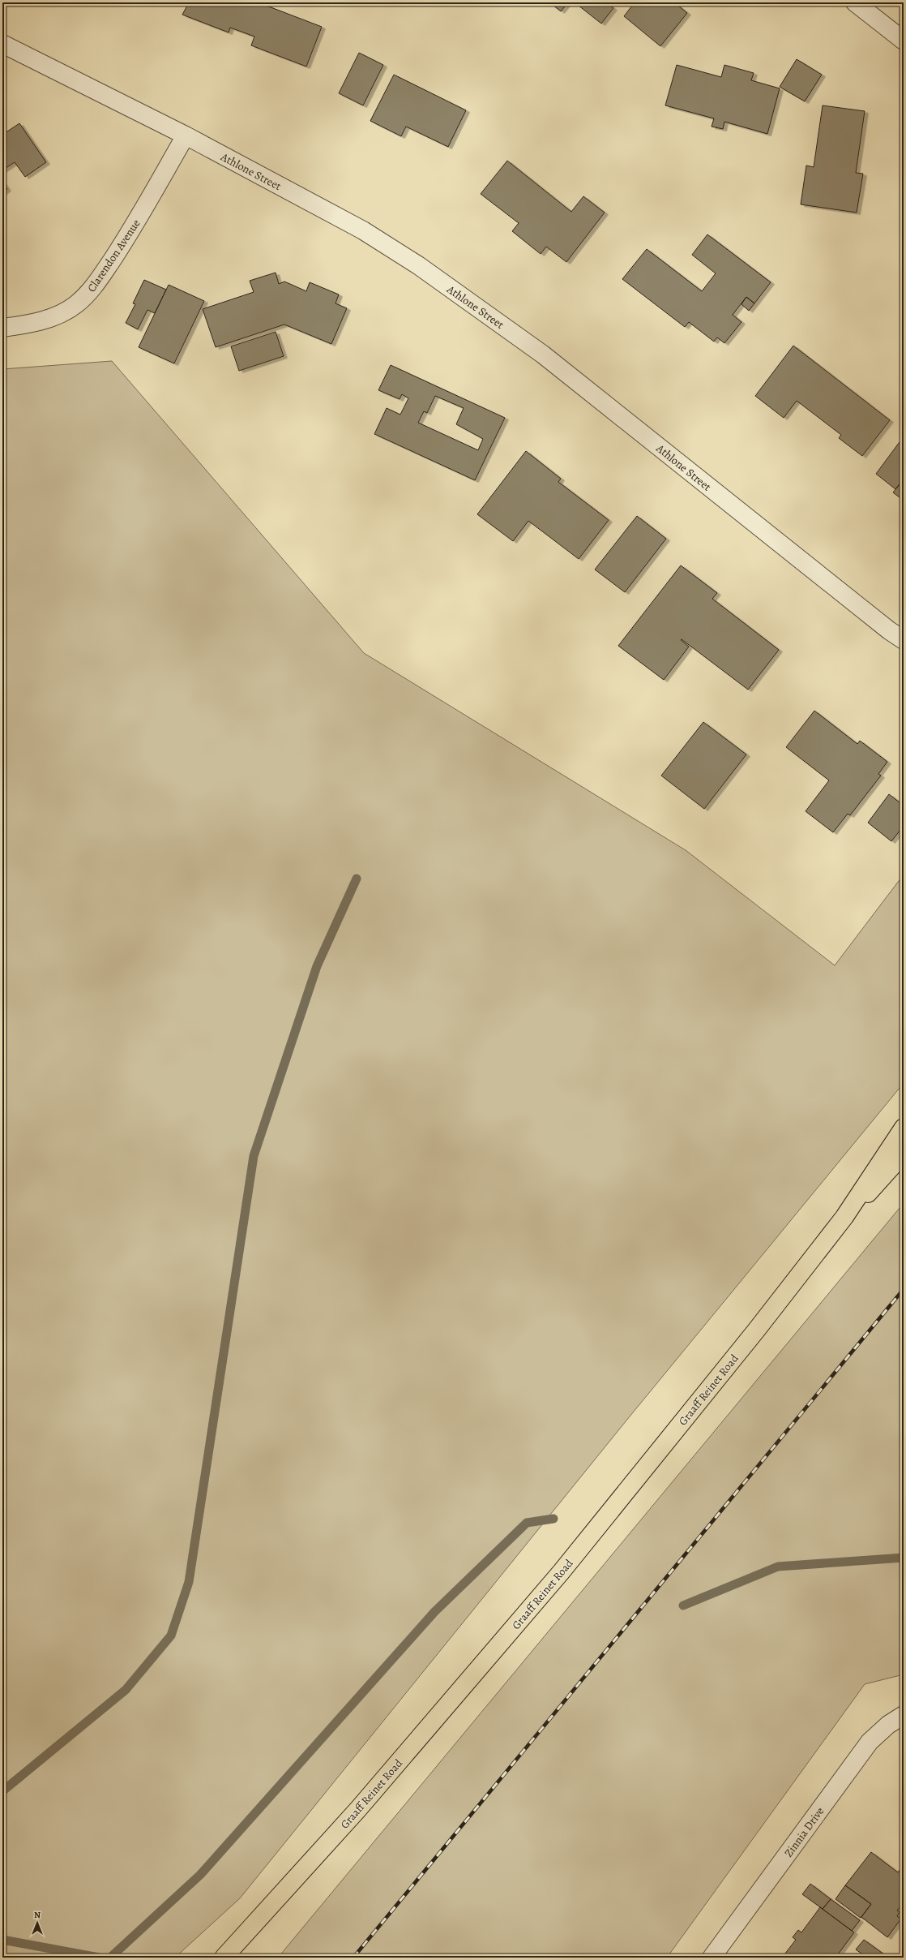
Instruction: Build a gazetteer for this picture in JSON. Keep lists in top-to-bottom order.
{
  "streets": {
    "main road": ["Graaff Reinet Road"],
    "street": ["Athlone Street", "Clarendon Avenue", "Zinnia Drive"]
  },
  "crossings": [
    ["Athlone Street", "Clarendon Avenue"]
  ],
  "north": "top"
}
